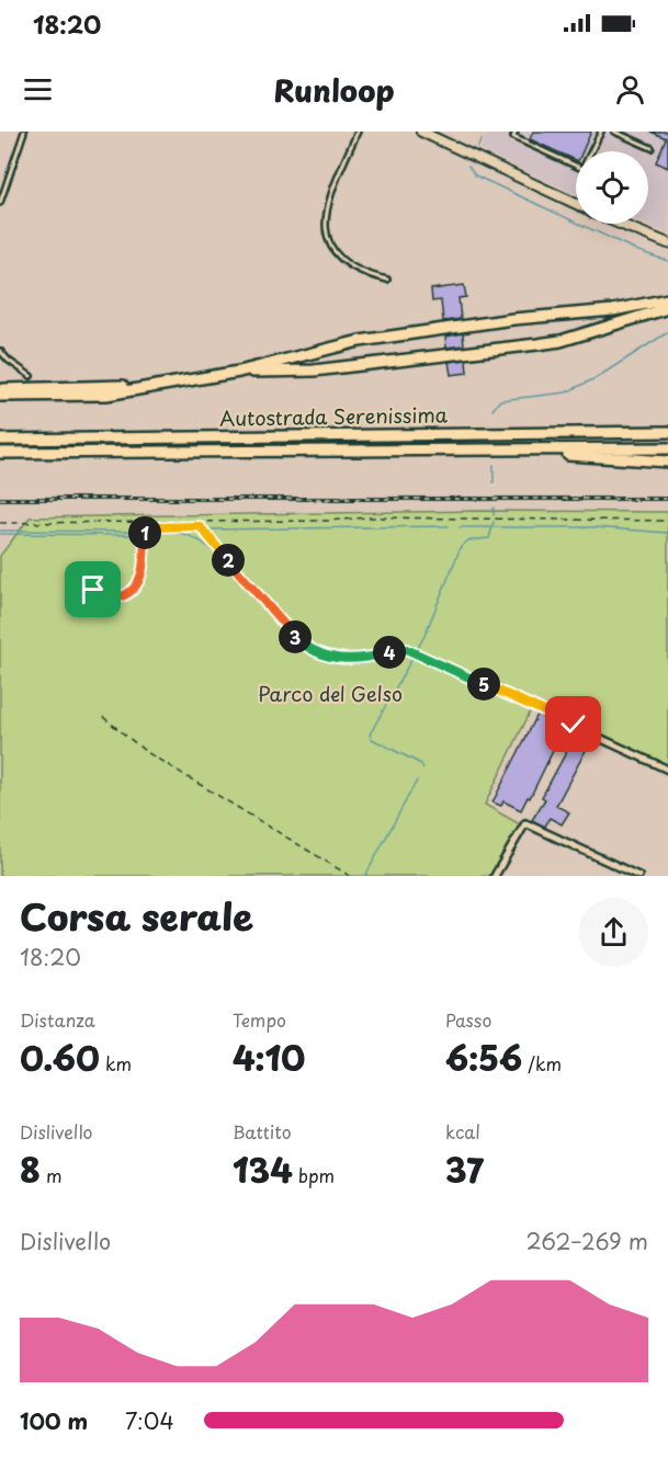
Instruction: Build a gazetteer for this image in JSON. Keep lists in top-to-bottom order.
{
  "streets": {
    "highway": ["Autostrada Serenissima"]
  },
  "parks": ["Parco del Gelso"],
  "page": {
    "status": "18:20",
    "header": "Runloop",
    "pins": [
      "1",
      "2",
      "3",
      "4",
      "5"
    ],
    "heading": ["Corsa serale", "18:20"],
    "stats": [
      ["Distanza", "0.60 km"],
      ["Tempo", "4:10"],
      ["Passo", "6:56 /km"],
      ["Dislivello", "8 m"],
      ["Battito", "134 bpm"],
      ["kcal", "37"]
    ],
    "chart": ["Dislivello", "262–269 m"],
    "list": [
      {
        "name": "100 m",
        "note": "7:04"
      }
    ]
  }
}
